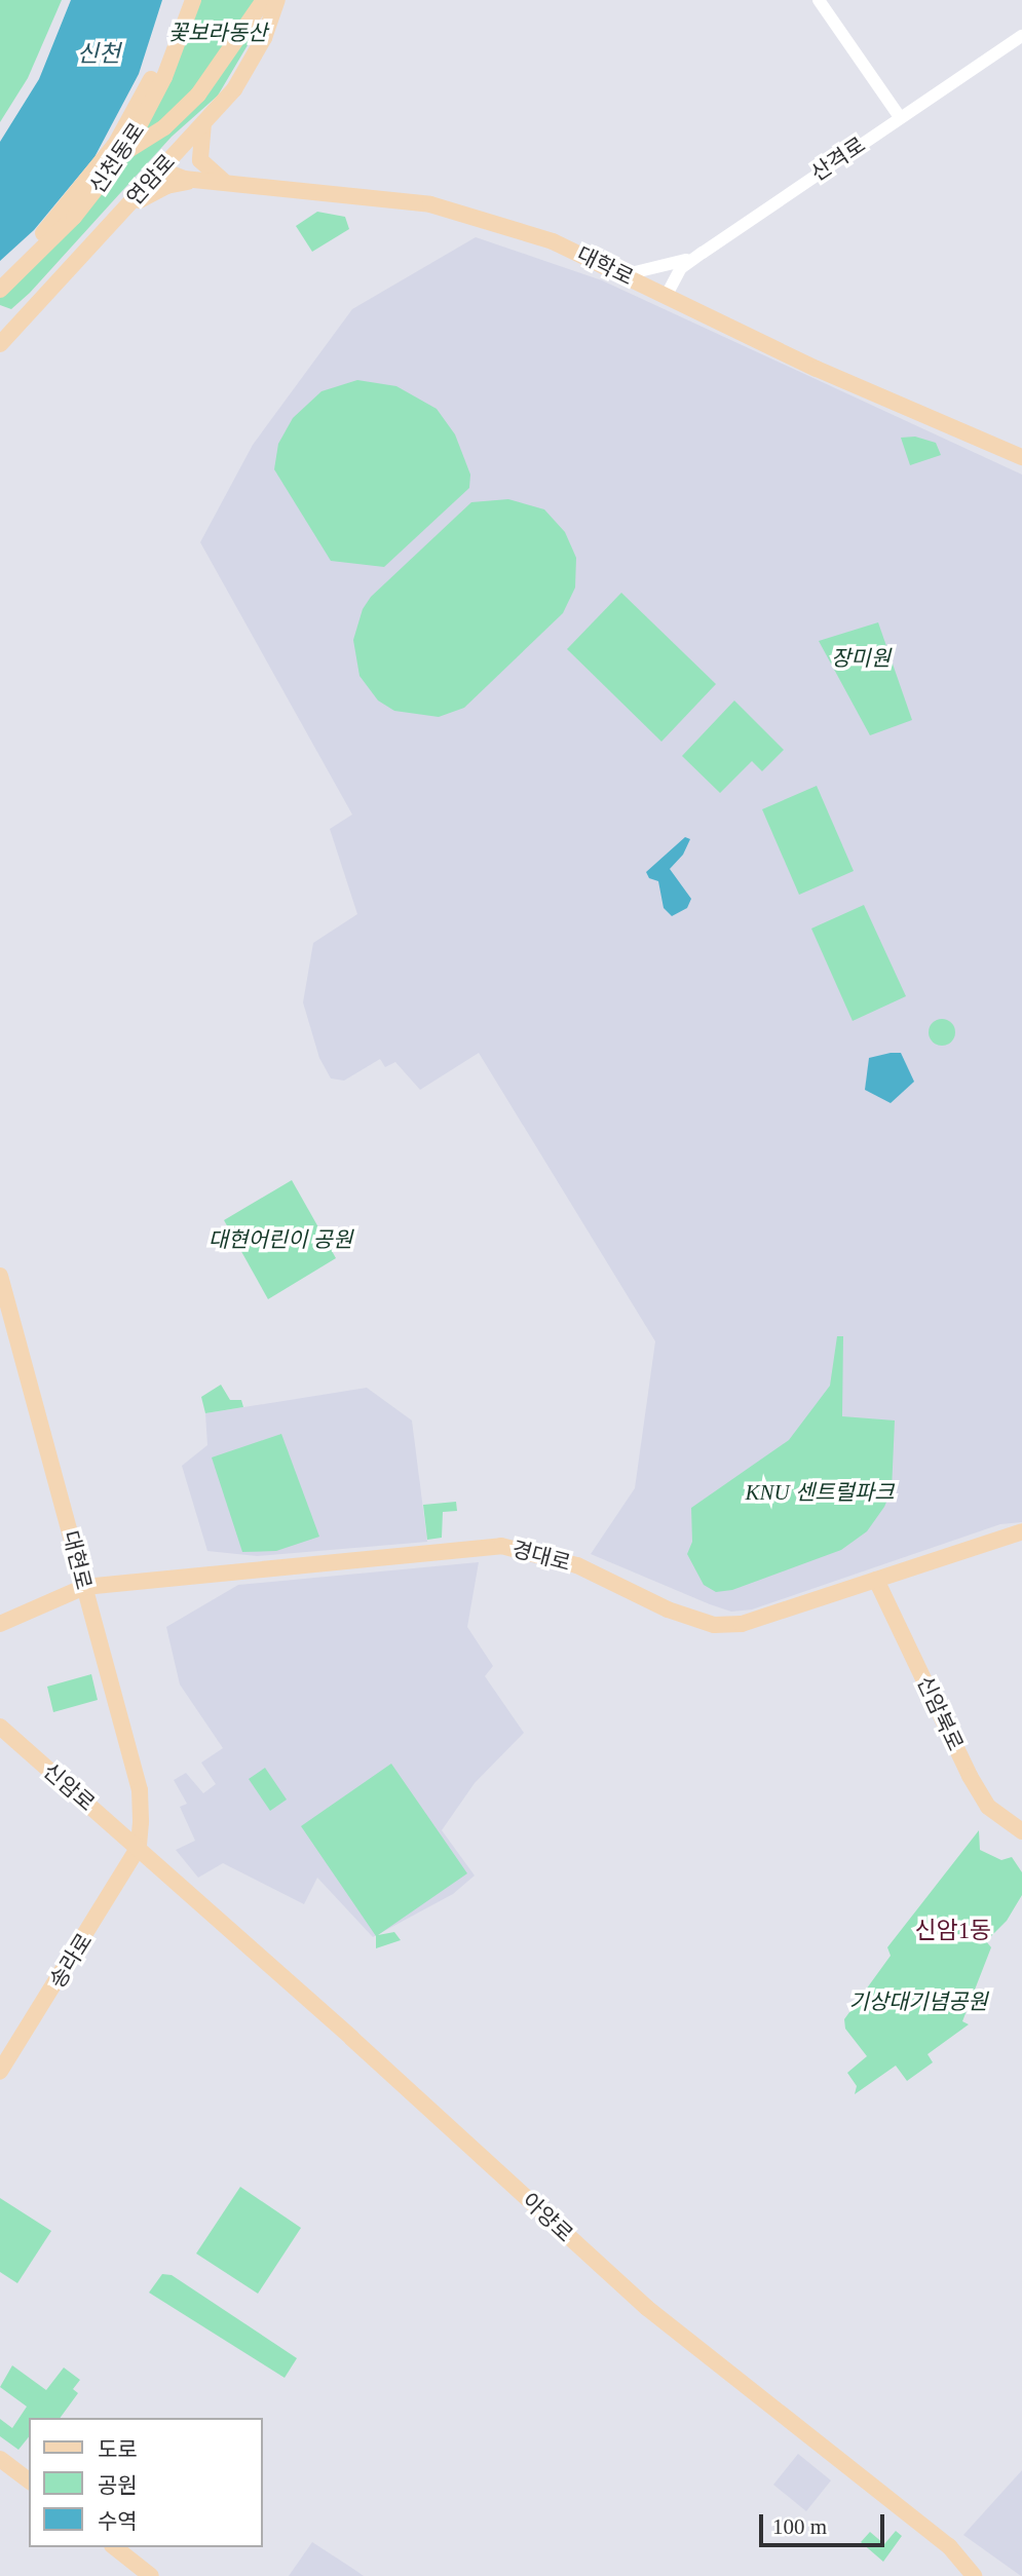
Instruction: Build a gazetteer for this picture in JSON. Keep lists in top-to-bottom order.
{
  "streets": {
    "main road": [
      "신천동로",
      "연암로",
      "대학로",
      "경대로",
      "대현로",
      "신암북로",
      "신암로",
      "송라로",
      "아양로"
    ],
    "street": ["산격로"]
  },
  "crossings": [
    ["산격로", "대학로"],
    ["연암로", "대학로"],
    ["경대로", "대현로"],
    ["경대로", "신암북로"],
    ["대현로", "신암로"],
    ["대현로", "송라로"],
    ["대현로", "아양로"],
    ["신암로", "송라로"],
    ["신암로", "아양로"],
    ["송라로", "아양로"]
  ],
  "districts": ["신암1동"],
  "water": ["신천"],
  "parks": [
    "꽃보라동산",
    "장미원",
    "대현어린이 공원",
    "KNU 센트럴파크",
    "기상대기념공원"
  ],
  "legend": ["도로", "공원", "수역"],
  "scale_bar": "100 m"
}
